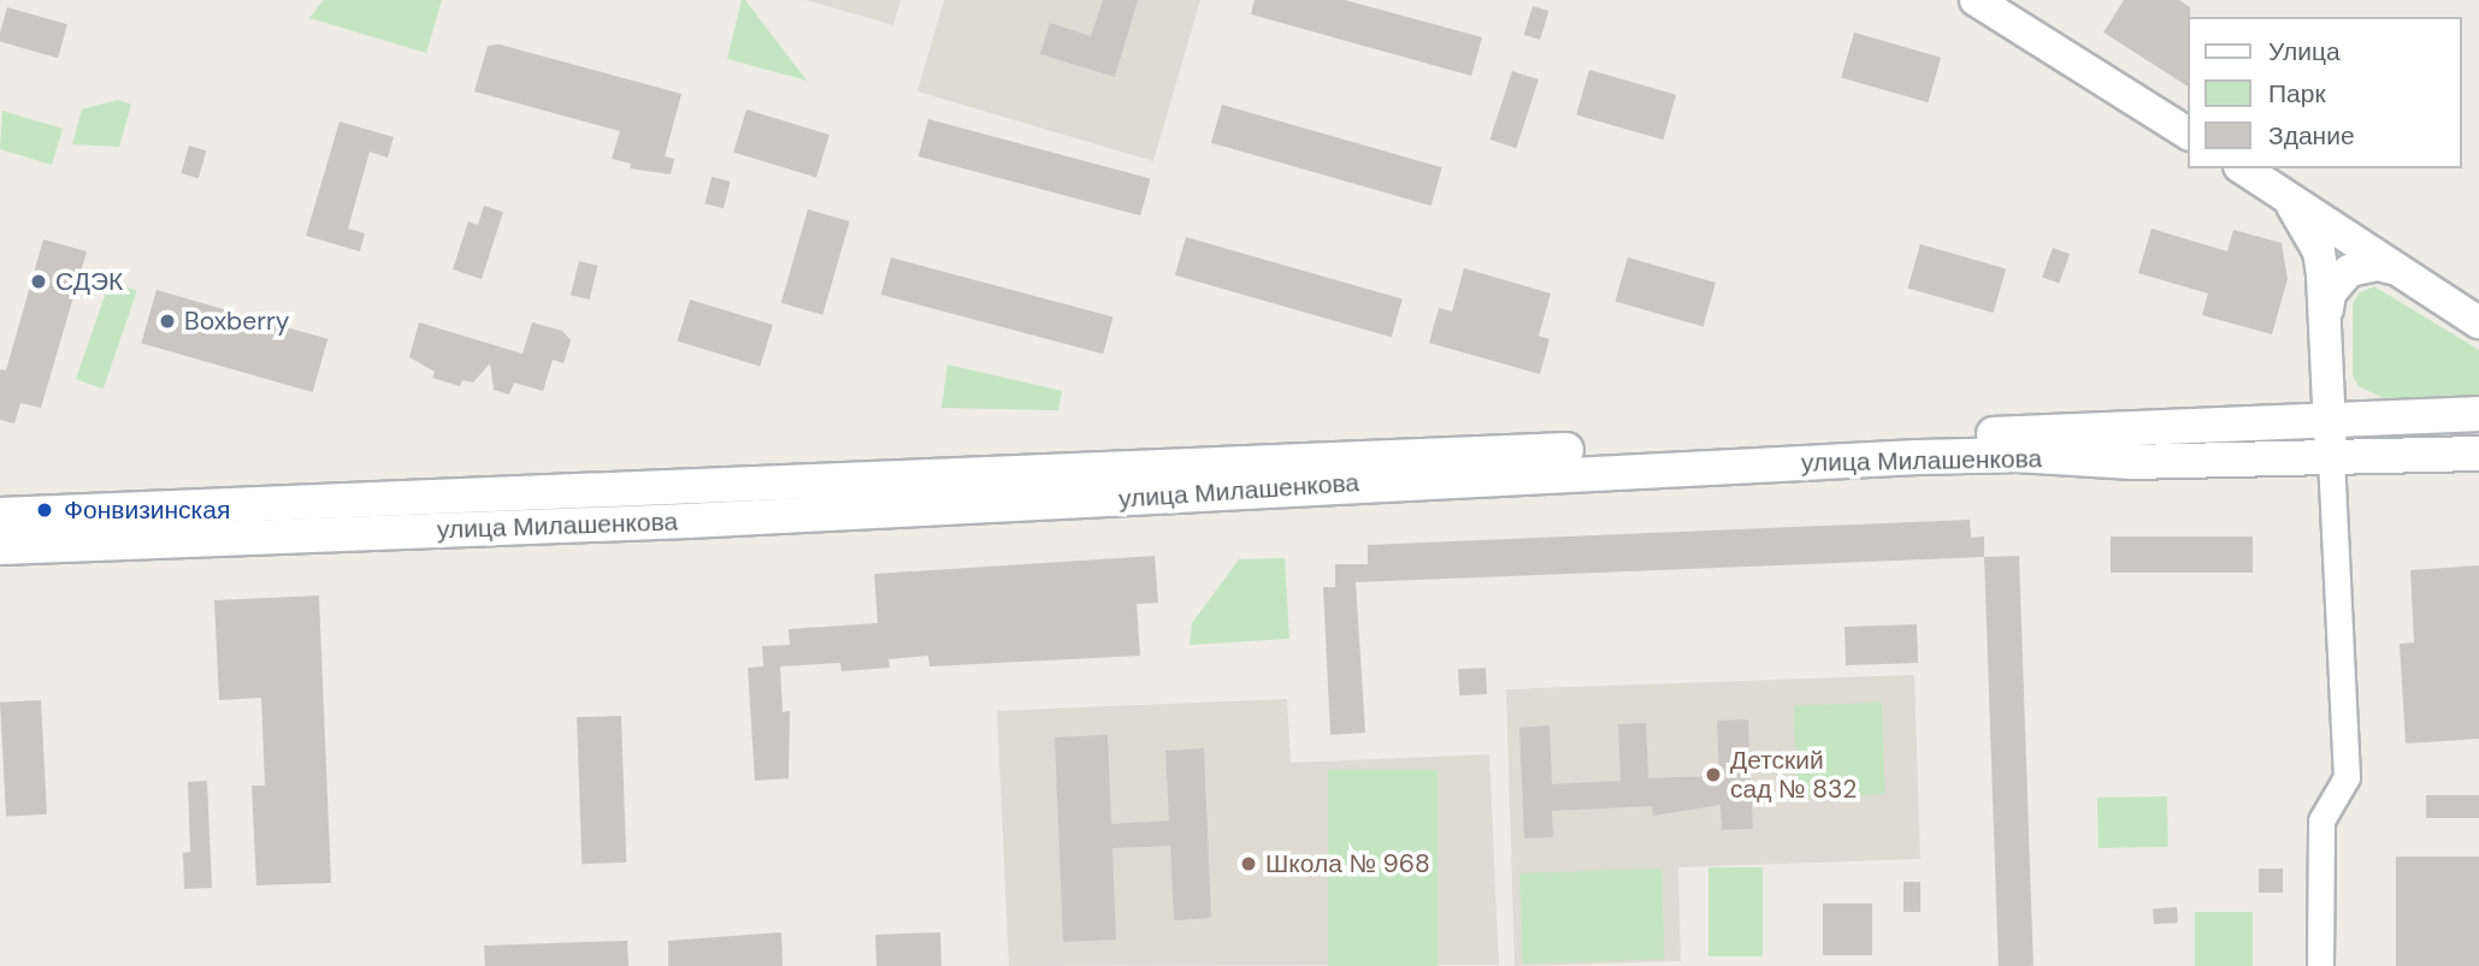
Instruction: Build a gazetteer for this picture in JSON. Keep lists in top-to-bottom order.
{
  "streets": {
    "main road": ["улица Милашенкова"]
  },
  "places": [
    "СДЭК",
    "Boxberry",
    "Фонвизинская",
    "Детский сад № 832",
    "Школа № 968"
  ],
  "legend": ["Улица", "Парк", "Здание"]
}
